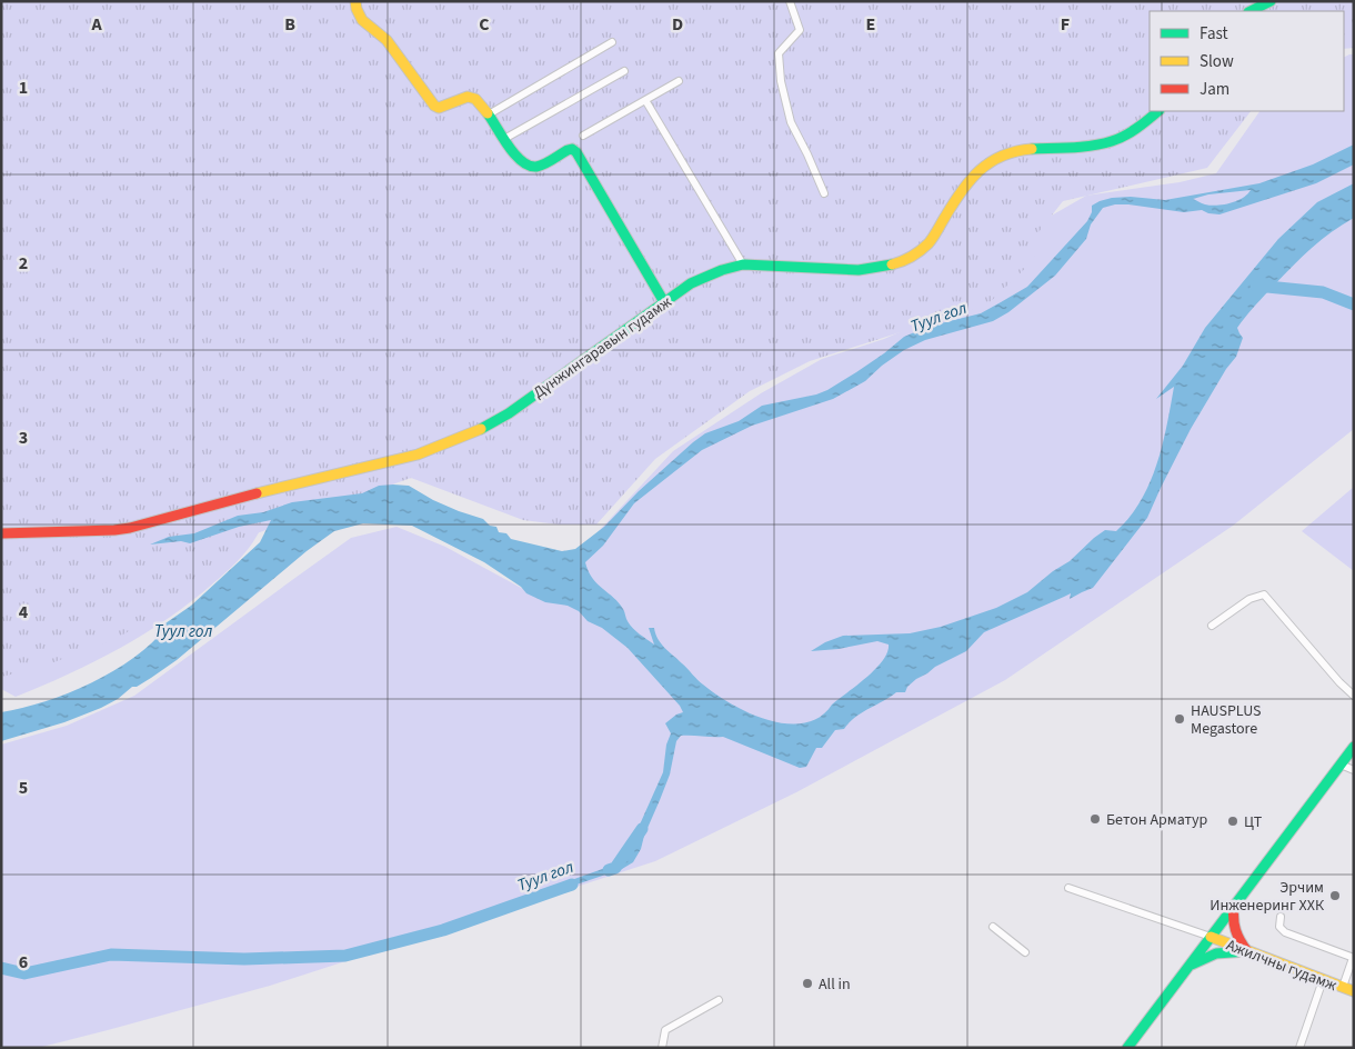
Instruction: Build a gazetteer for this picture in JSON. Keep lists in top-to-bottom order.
{
  "streets": {
    "main road": ["Дүнжингаравын гудамж", "Ажилчны гудамж"]
  },
  "water": ["Туул гол"],
  "places": [
    "HAUSPLUS Megastore",
    "Бетон Арматур",
    "ЦТ",
    "Эрчим Инженеринг ХХК",
    "All in"
  ],
  "legend": ["Fast", "Slow", "Jam"],
  "grid": {
    "columns": [
      "A",
      "B",
      "C",
      "D",
      "E",
      "F"
    ],
    "rows": [
      "1",
      "2",
      "3",
      "4",
      "5",
      "6"
    ]
  }
}
